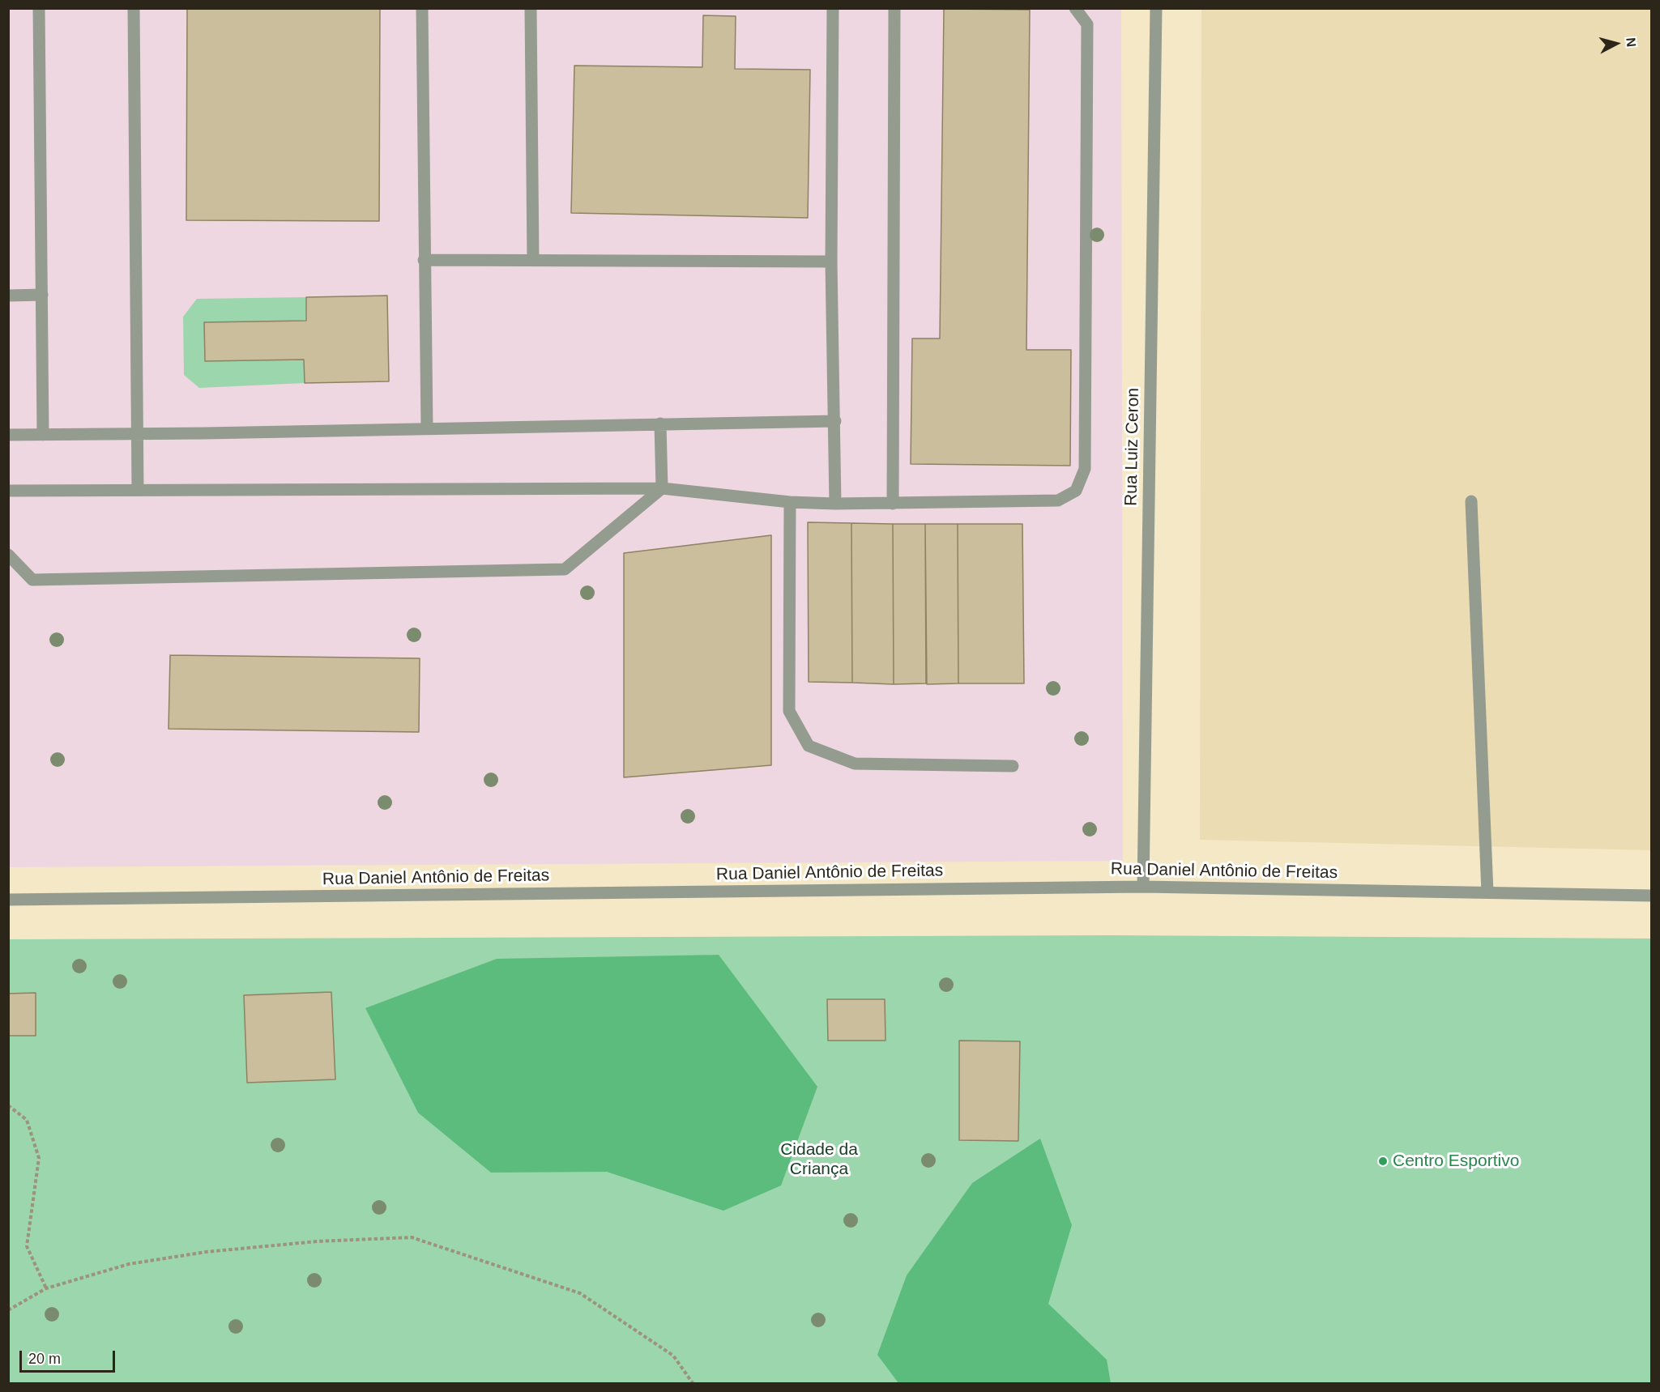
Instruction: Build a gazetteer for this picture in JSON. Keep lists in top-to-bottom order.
{
  "streets": {
    "street": ["Rua Luiz Ceron", "Rua Daniel Antônio de Freitas"]
  },
  "crossings": [
    ["Rua Luiz Ceron", "Rua Daniel Antônio de Freitas"]
  ],
  "parks": ["Cidade da Criança"],
  "places": ["Centro Esportivo"],
  "scale_bar": "20 m",
  "north": "right"
}
